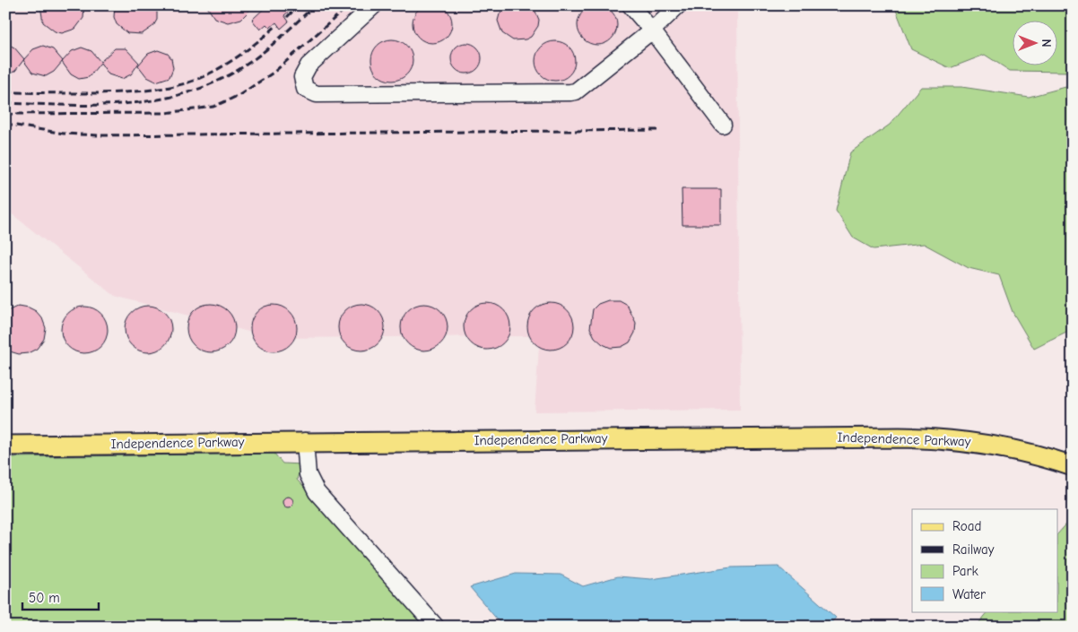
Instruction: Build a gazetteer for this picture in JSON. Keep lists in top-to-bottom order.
{
  "streets": {
    "main road": ["Independence Parkway"]
  },
  "legend": [
    "Road",
    "Railway",
    "Park",
    "Water"
  ],
  "scale_bar": "50 m",
  "north": "right"
}
